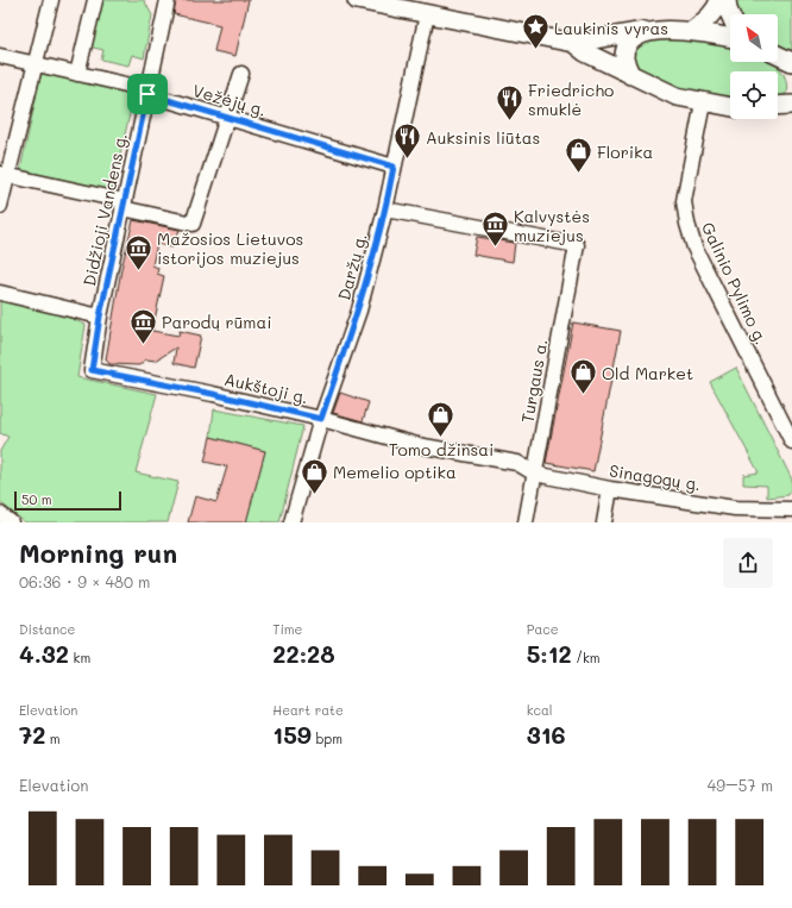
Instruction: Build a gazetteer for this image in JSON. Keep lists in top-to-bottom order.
{
  "streets": {
    "street": [
      "Vežėjų g.",
      "Didžioji Vandens g.",
      "Daržų g.",
      "Galinio Pylimo g.",
      "Turgaus a.",
      "Aukštoji g.",
      "Sinagogų g."
    ]
  },
  "crossings": [
    ["Vežėjų g.", "Didžioji Vandens g."],
    ["Vežėjų g.", "Daržų g."],
    ["Didžioji Vandens g.", "Aukštoji g."],
    ["Daržų g.", "Turgaus a."],
    ["Daržų g.", "Aukštoji g."],
    ["Turgaus a.", "Sinagogų g."],
    ["Aukštoji g.", "Sinagogų g."]
  ],
  "places": {
    "place": ["Laukinis vyras"],
    "restaurant": ["Friedricho smuklė", "Auksinis liūtas"],
    "shop": [
      "Florika",
      "Old Market",
      "Tomo džinsai",
      "Memelio optika"
    ],
    "museum": ["Kalvystės muziejus", "Mažosios Lietuvos istorijos muziejus", "Parodų rūmai"]
  },
  "scale_bar": "50 m",
  "north": "top left",
  "page": {
    "scale": "50 m",
    "heading": ["Morning run", "06:36 · 9 × 480 m"],
    "stats": [
      ["Distance", "4.32 km"],
      ["Time", "22:28"],
      ["Pace", "5:12 /km"],
      ["Elevation", "72 m"],
      ["Heart rate", "159 bpm"],
      ["kcal", "316"]
    ],
    "chart": ["Elevation", "49–57 m"]
  }
}
